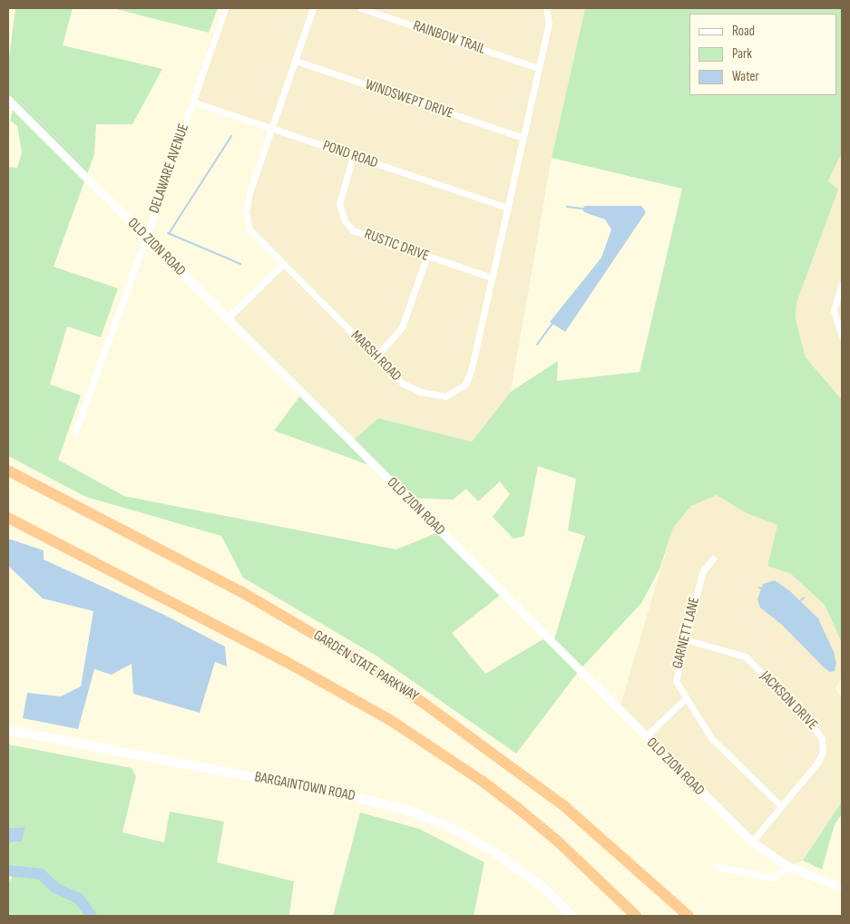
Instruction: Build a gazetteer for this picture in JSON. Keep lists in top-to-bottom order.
{
  "streets": {
    "highway": ["GARDEN STATE PARKWAY"],
    "main road": ["BARGAINTOWN ROAD"],
    "street": [
      "RAINBOW TRAIL",
      "WINDSWEPT DRIVE",
      "POND ROAD",
      "DELAWARE AVENUE",
      "RUSTIC DRIVE",
      "OLD ZION ROAD",
      "MARSH ROAD",
      "GARNETT LANE",
      "JACKSON DRIVE"
    ]
  },
  "crossings": [
    ["RAINBOW TRAIL", "MARSH ROAD"],
    ["WINDSWEPT DRIVE", "MARSH ROAD"],
    ["POND ROAD", "DELAWARE AVENUE"],
    ["POND ROAD", "RUSTIC DRIVE"],
    ["POND ROAD", "MARSH ROAD"],
    ["DELAWARE AVENUE", "OLD ZION ROAD"],
    ["RUSTIC DRIVE", "MARSH ROAD"],
    ["OLD ZION ROAD", "JACKSON DRIVE"],
    ["GARNETT LANE", "JACKSON DRIVE"]
  ],
  "legend": ["Road", "Park", "Water"]
}
